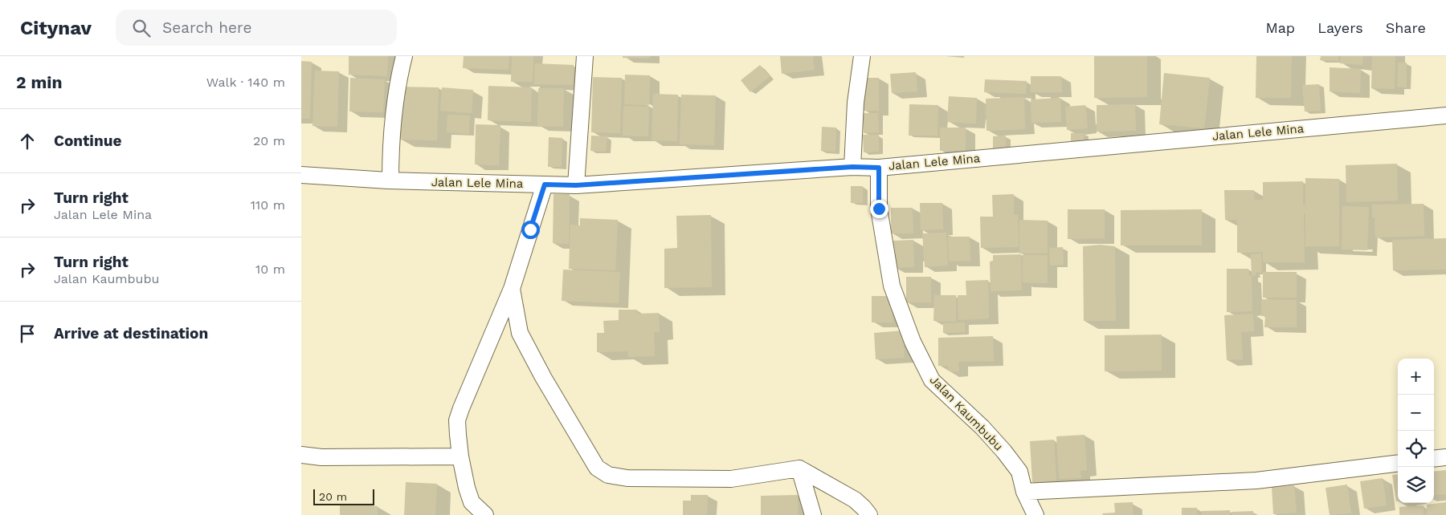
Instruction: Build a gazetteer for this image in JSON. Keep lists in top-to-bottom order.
{
  "streets": {
    "street": ["Jalan Lele Mina", "Jalan Kaumbubu"]
  },
  "crossings": [
    ["Jalan Lele Mina", "Jalan Kaumbubu"]
  ],
  "scale_bar": "20 m",
  "page": {
    "header": "Citynav",
    "search": "Search here",
    "nav": ["Map", "Layers", "Share"],
    "heading": ["2 min", "Walk · 140 m"],
    "list": [
      ["Continue", "20 m"],
      ["Turn right", "Jalan Lele Mina", "110 m"],
      ["Turn right", "Jalan Kaumbubu", "10 m"],
      "Arrive at destination"
    ],
    "map_buttons": ["+", "−"],
    "scale": "20 m"
  }
}
